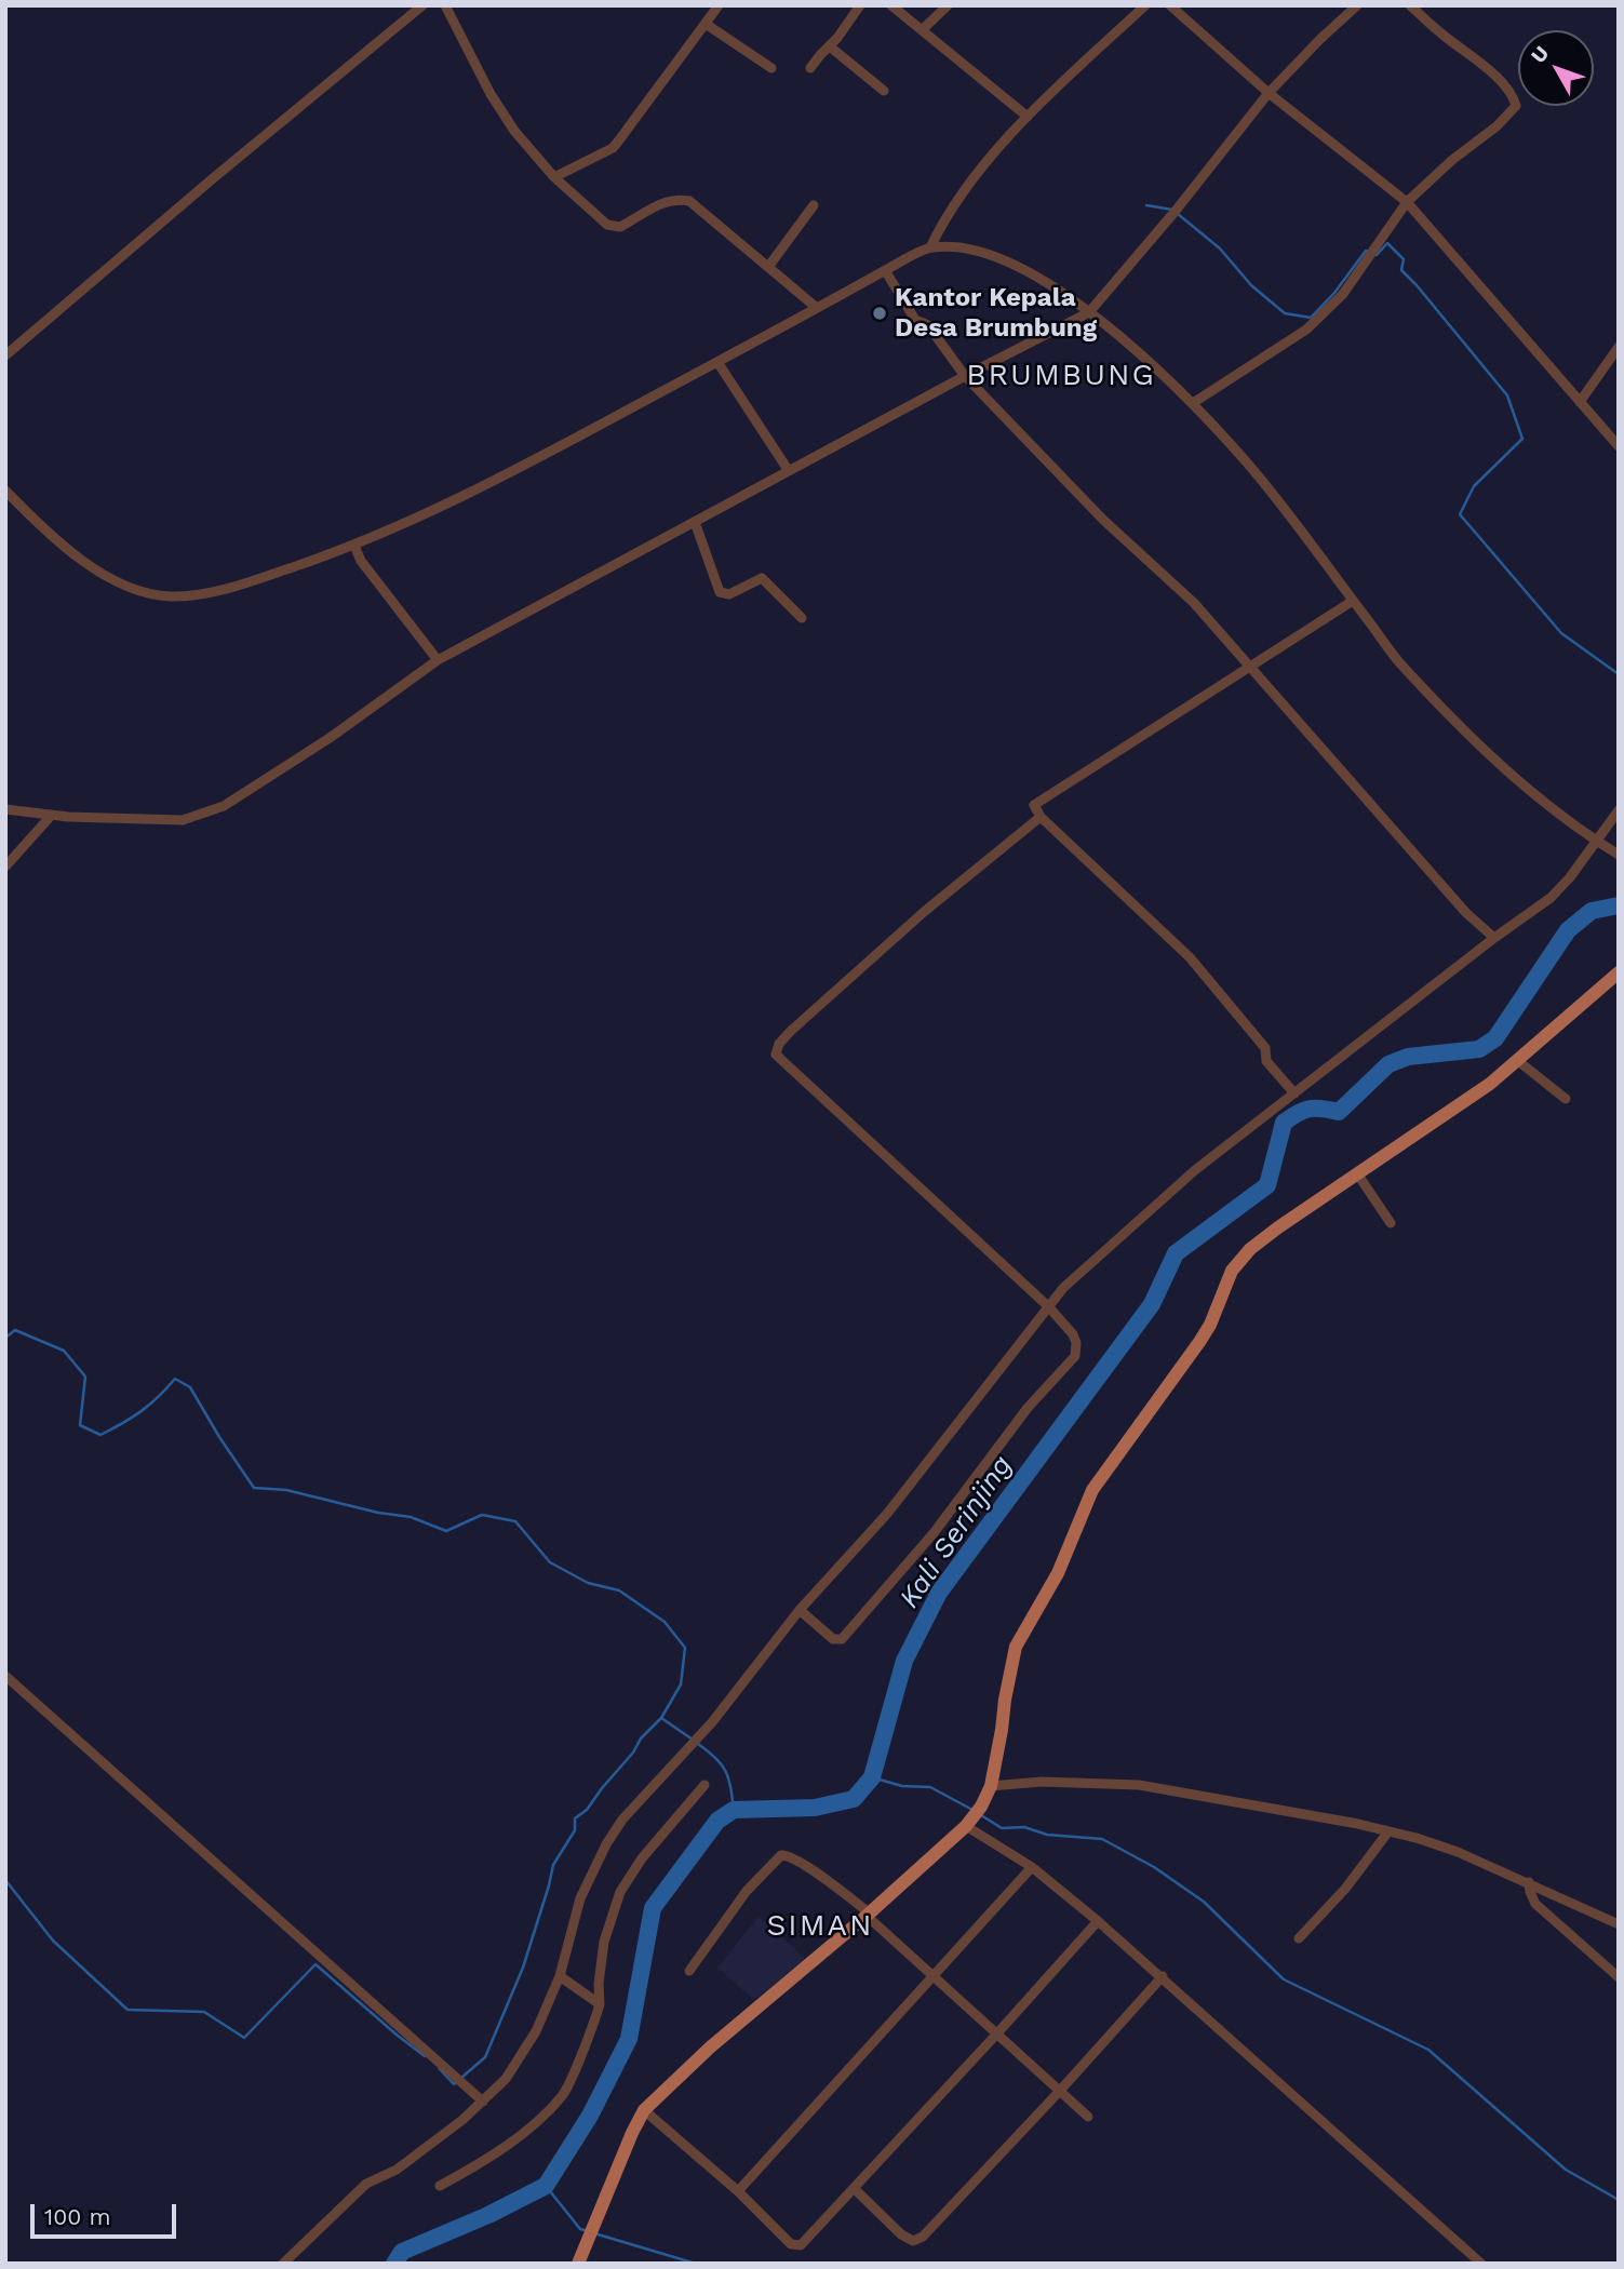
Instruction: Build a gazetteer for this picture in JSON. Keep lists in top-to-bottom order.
{
  "districts": ["BRUMBUNG", "SIMAN"],
  "water": ["Kali Serinjing"],
  "places": ["Kantor Kepala Desa Brumbung"],
  "scale_bar": "100 m",
  "north": "top left"
}
